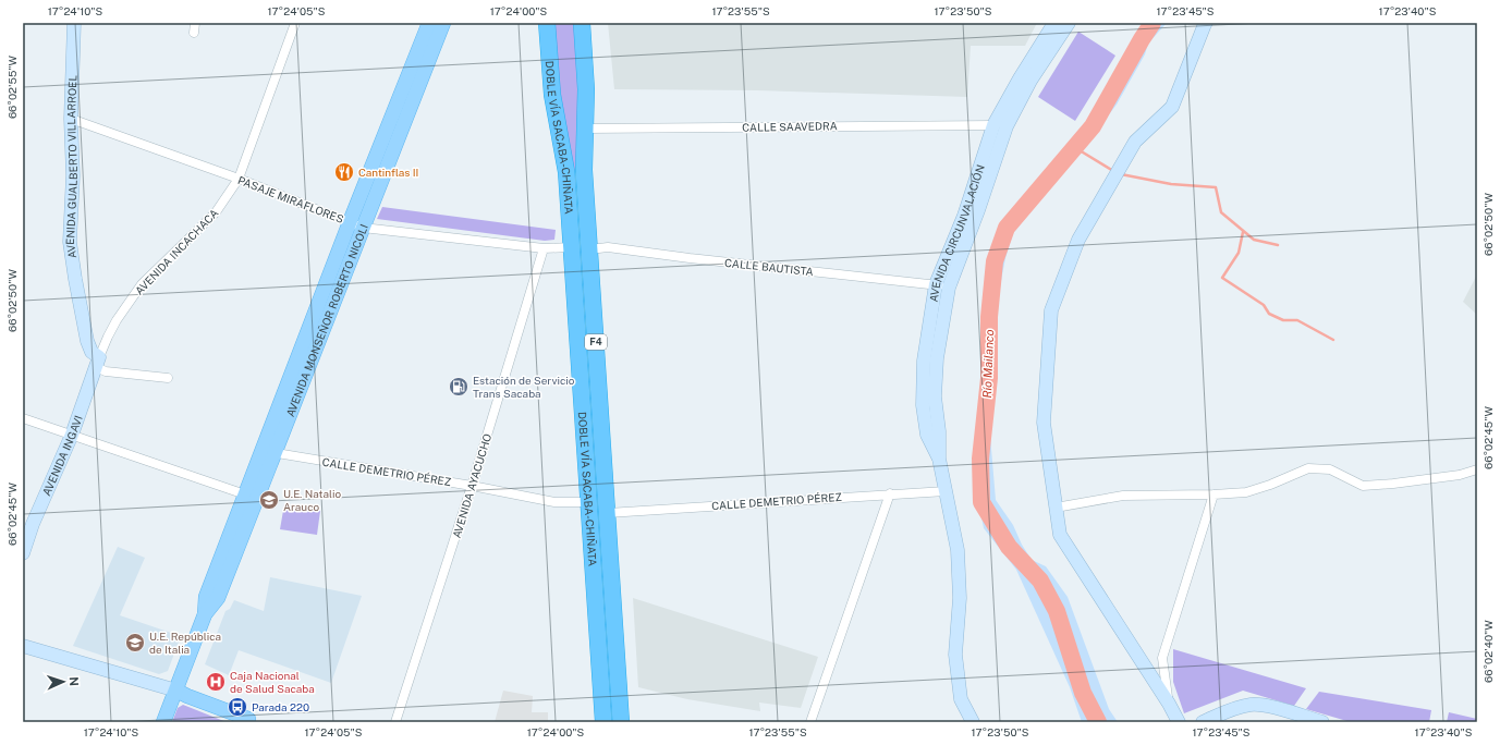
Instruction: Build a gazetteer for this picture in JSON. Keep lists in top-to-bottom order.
{
  "streets": {
    "highway": ["DOBLE VÍA SACABA-CHIÑATA", "F4"],
    "main road": [
      "AVENIDA GUALBERTO VILLARROEL",
      "AVENIDA CIRCUNVALACIÓN",
      "AVENIDA MONSEÑOR ROBERTO NICOLI",
      "AVENIDA INGAVI"
    ],
    "street": [
      "CALLE SAAVEDRA",
      "PASAJE MIRAFLORES",
      "AVENIDA INCACHACA",
      "CALLE BAUTISTA",
      "CALLE DEMETRIO PÉREZ",
      "AVENIDA AYACUCHO"
    ]
  },
  "crossings": [
    ["CALLE SAAVEDRA", "DOBLE VÍA SACABA-CHIÑATA"],
    ["CALLE SAAVEDRA", "AVENIDA CIRCUNVALACIÓN"],
    ["DOBLE VÍA SACABA-CHIÑATA", "PASAJE MIRAFLORES"],
    ["DOBLE VÍA SACABA-CHIÑATA", "CALLE BAUTISTA"],
    ["DOBLE VÍA SACABA-CHIÑATA", "CALLE DEMETRIO PÉREZ"],
    ["AVENIDA GUALBERTO VILLARROEL", "PASAJE MIRAFLORES"],
    ["AVENIDA GUALBERTO VILLARROEL", "AVENIDA INCACHACA"],
    ["AVENIDA GUALBERTO VILLARROEL", "AVENIDA INGAVI"],
    ["PASAJE MIRAFLORES", "AVENIDA INCACHACA"],
    ["PASAJE MIRAFLORES", "AVENIDA MONSEÑOR ROBERTO NICOLI"],
    ["PASAJE MIRAFLORES", "AVENIDA AYACUCHO"],
    ["AVENIDA CIRCUNVALACIÓN", "CALLE BAUTISTA"],
    ["AVENIDA CIRCUNVALACIÓN", "CALLE DEMETRIO PÉREZ"],
    ["AVENIDA INCACHACA", "AVENIDA INGAVI"],
    ["AVENIDA MONSEÑOR ROBERTO NICOLI", "CALLE DEMETRIO PÉREZ"],
    ["CALLE DEMETRIO PÉREZ", "AVENIDA AYACUCHO"]
  ],
  "water": ["Río Mailanco"],
  "places": {
    "restaurant": ["Cantinflas II"],
    "fuel station": ["Estación de Servicio Trans Sacaba"],
    "school or university": ["U.E. Natalio Arauco", "U.E. República de Italia"],
    "hospital": ["Caja Nacional de Salud Sacaba"],
    "bus stop": ["Parada 220"]
  },
  "north": "right",
  "coordinates": [
    "17°24'10\"S",
    "17°24'05\"S",
    "17°24'00\"S",
    "17°23'55\"S",
    "17°23'50\"S",
    "17°23'45\"S",
    "17°23'40\"S",
    "66°02'55\"W",
    "66°02'50\"W",
    "66°02'45\"W",
    "66°02'40\"W"
  ]
}
